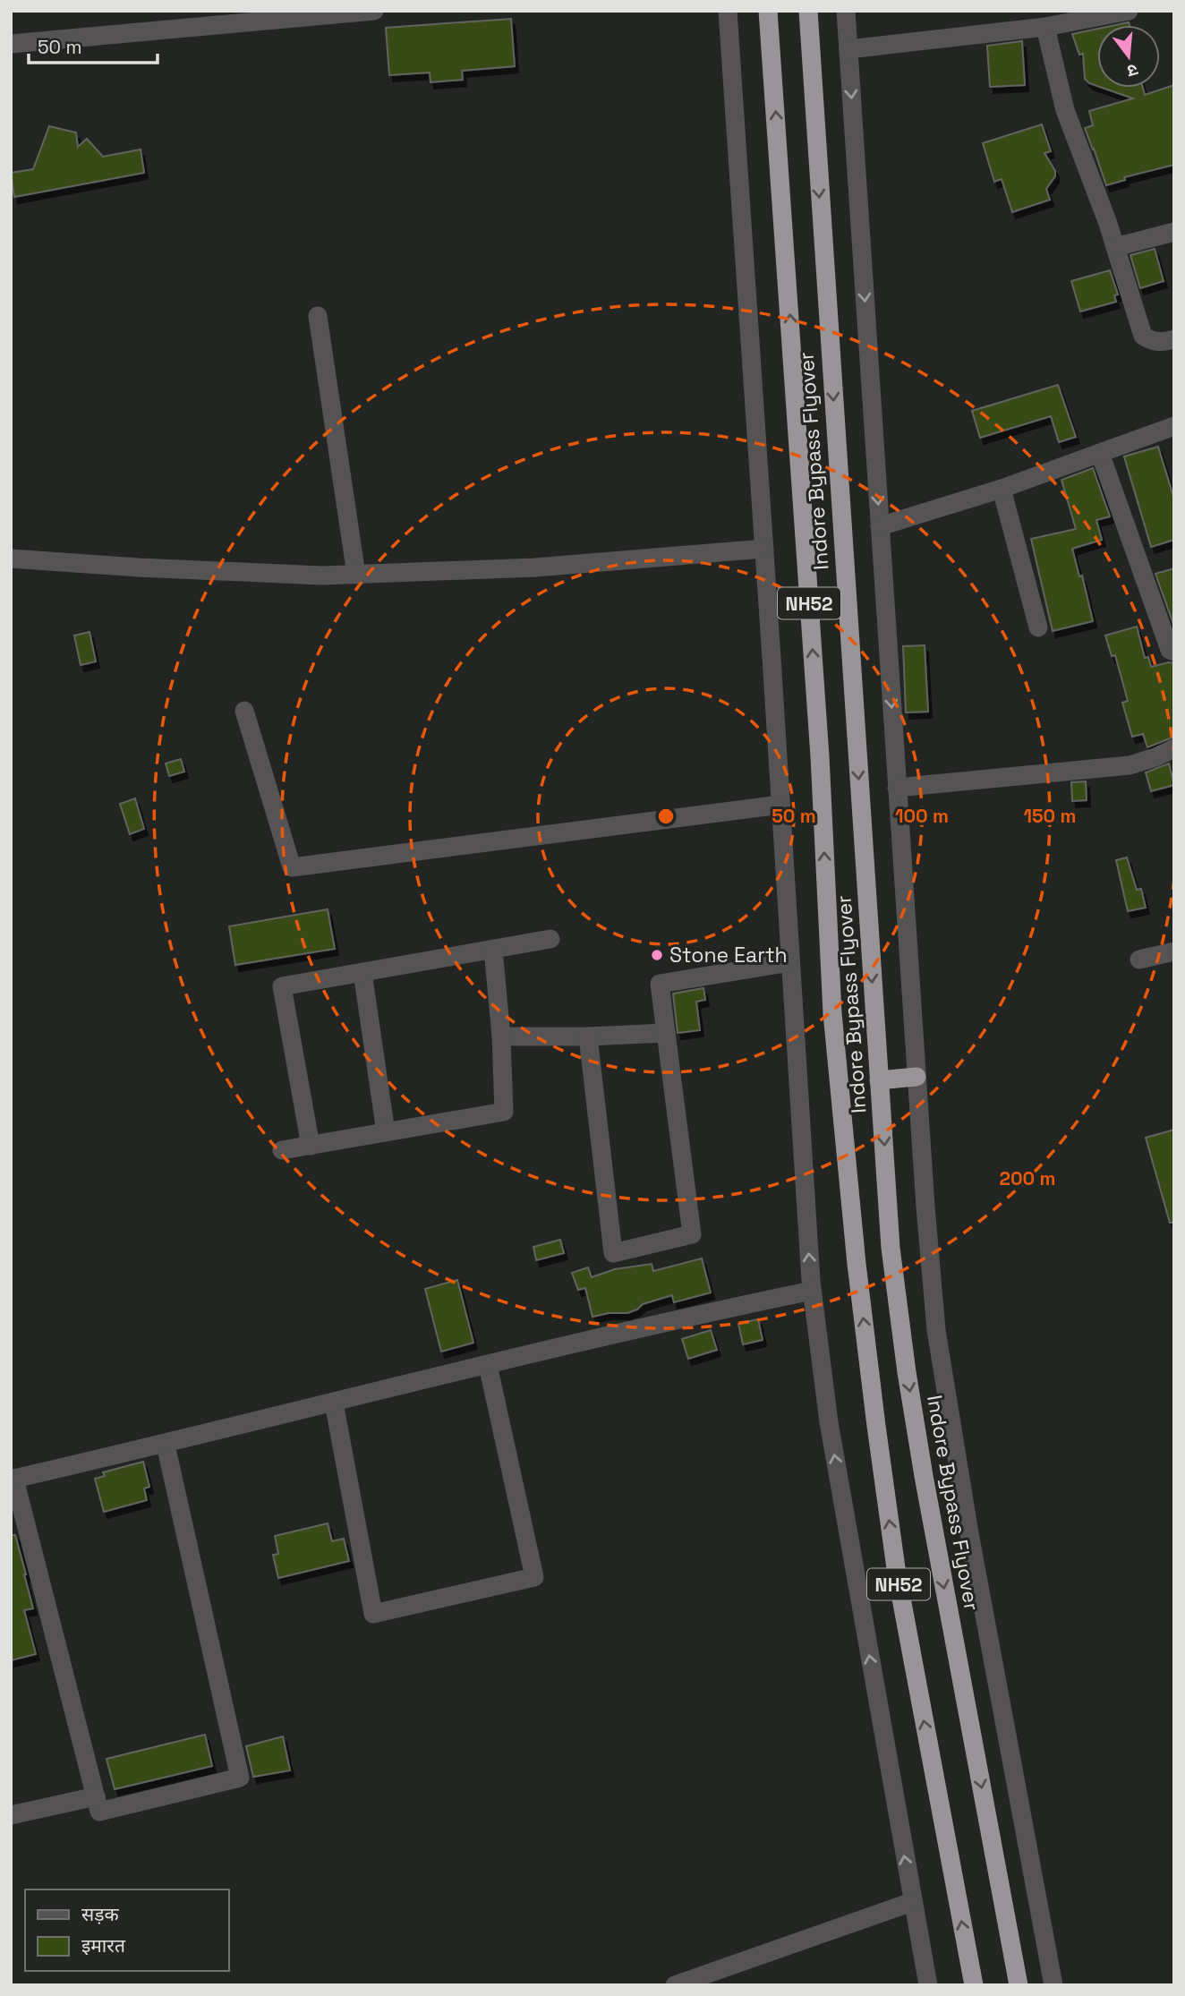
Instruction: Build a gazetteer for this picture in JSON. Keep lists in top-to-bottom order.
{
  "streets": {
    "highway": ["Indore Bypass Flyover", "NH52"]
  },
  "places": ["Stone Earth"],
  "legend": ["सड़क", "इमारत"],
  "scale_bar": "50 m",
  "north": "bottom",
  "rings": [
    "50 m",
    "100 m",
    "150 m",
    "200 m"
  ]
}
